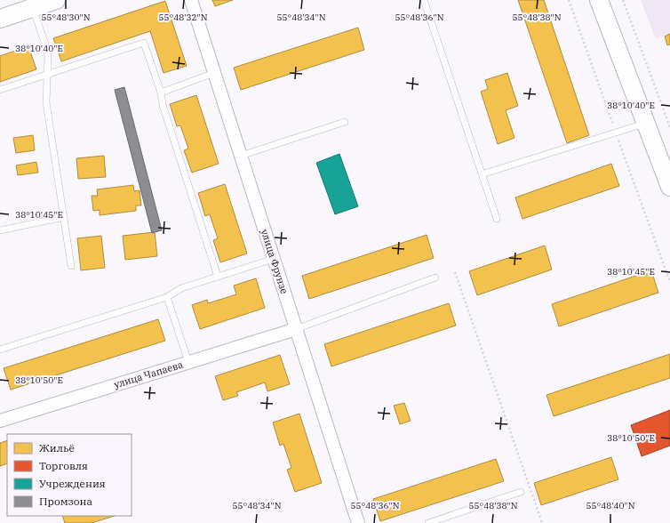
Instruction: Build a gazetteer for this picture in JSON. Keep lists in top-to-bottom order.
{
  "streets": {
    "street": ["улица Фрунзе", "улица Чапаева"]
  },
  "crossings": [
    ["улица Фрунзе", "улица Чапаева"]
  ],
  "legend": [
    "Жильё",
    "Торговля",
    "Учреждения",
    "Промзона"
  ],
  "coordinates": [
    "55°48'30\"N",
    "55°48'32\"N",
    "55°48'34\"N",
    "55°48'36\"N",
    "55°48'38\"N",
    "38°10'40\"E",
    "38°10'45\"E",
    "38°10'50\"E",
    "55°48'40\"N"
  ]
}
